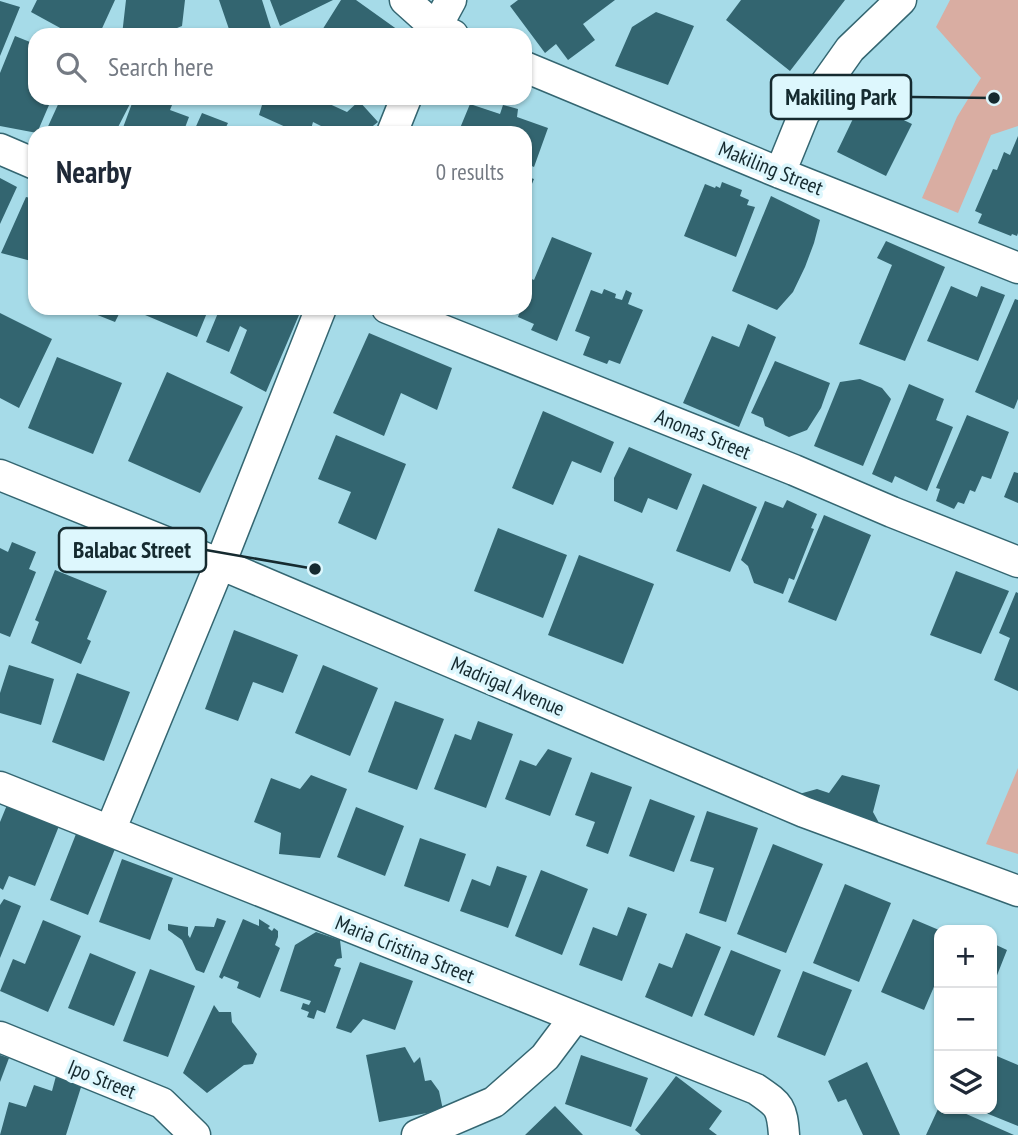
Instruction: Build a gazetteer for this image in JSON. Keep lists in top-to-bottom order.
{
  "streets": {
    "street": [
      "Makiling Street",
      "Anonas Street",
      "Madrigal Avenue",
      "Maria Cristina Street",
      "Ipo Street"
    ]
  },
  "places": ["Makiling Park", "Balabac Street"],
  "page": {
    "search": "Search here",
    "heading": ["Nearby", "0 results"],
    "map_buttons": ["+", "−"]
  }
}
